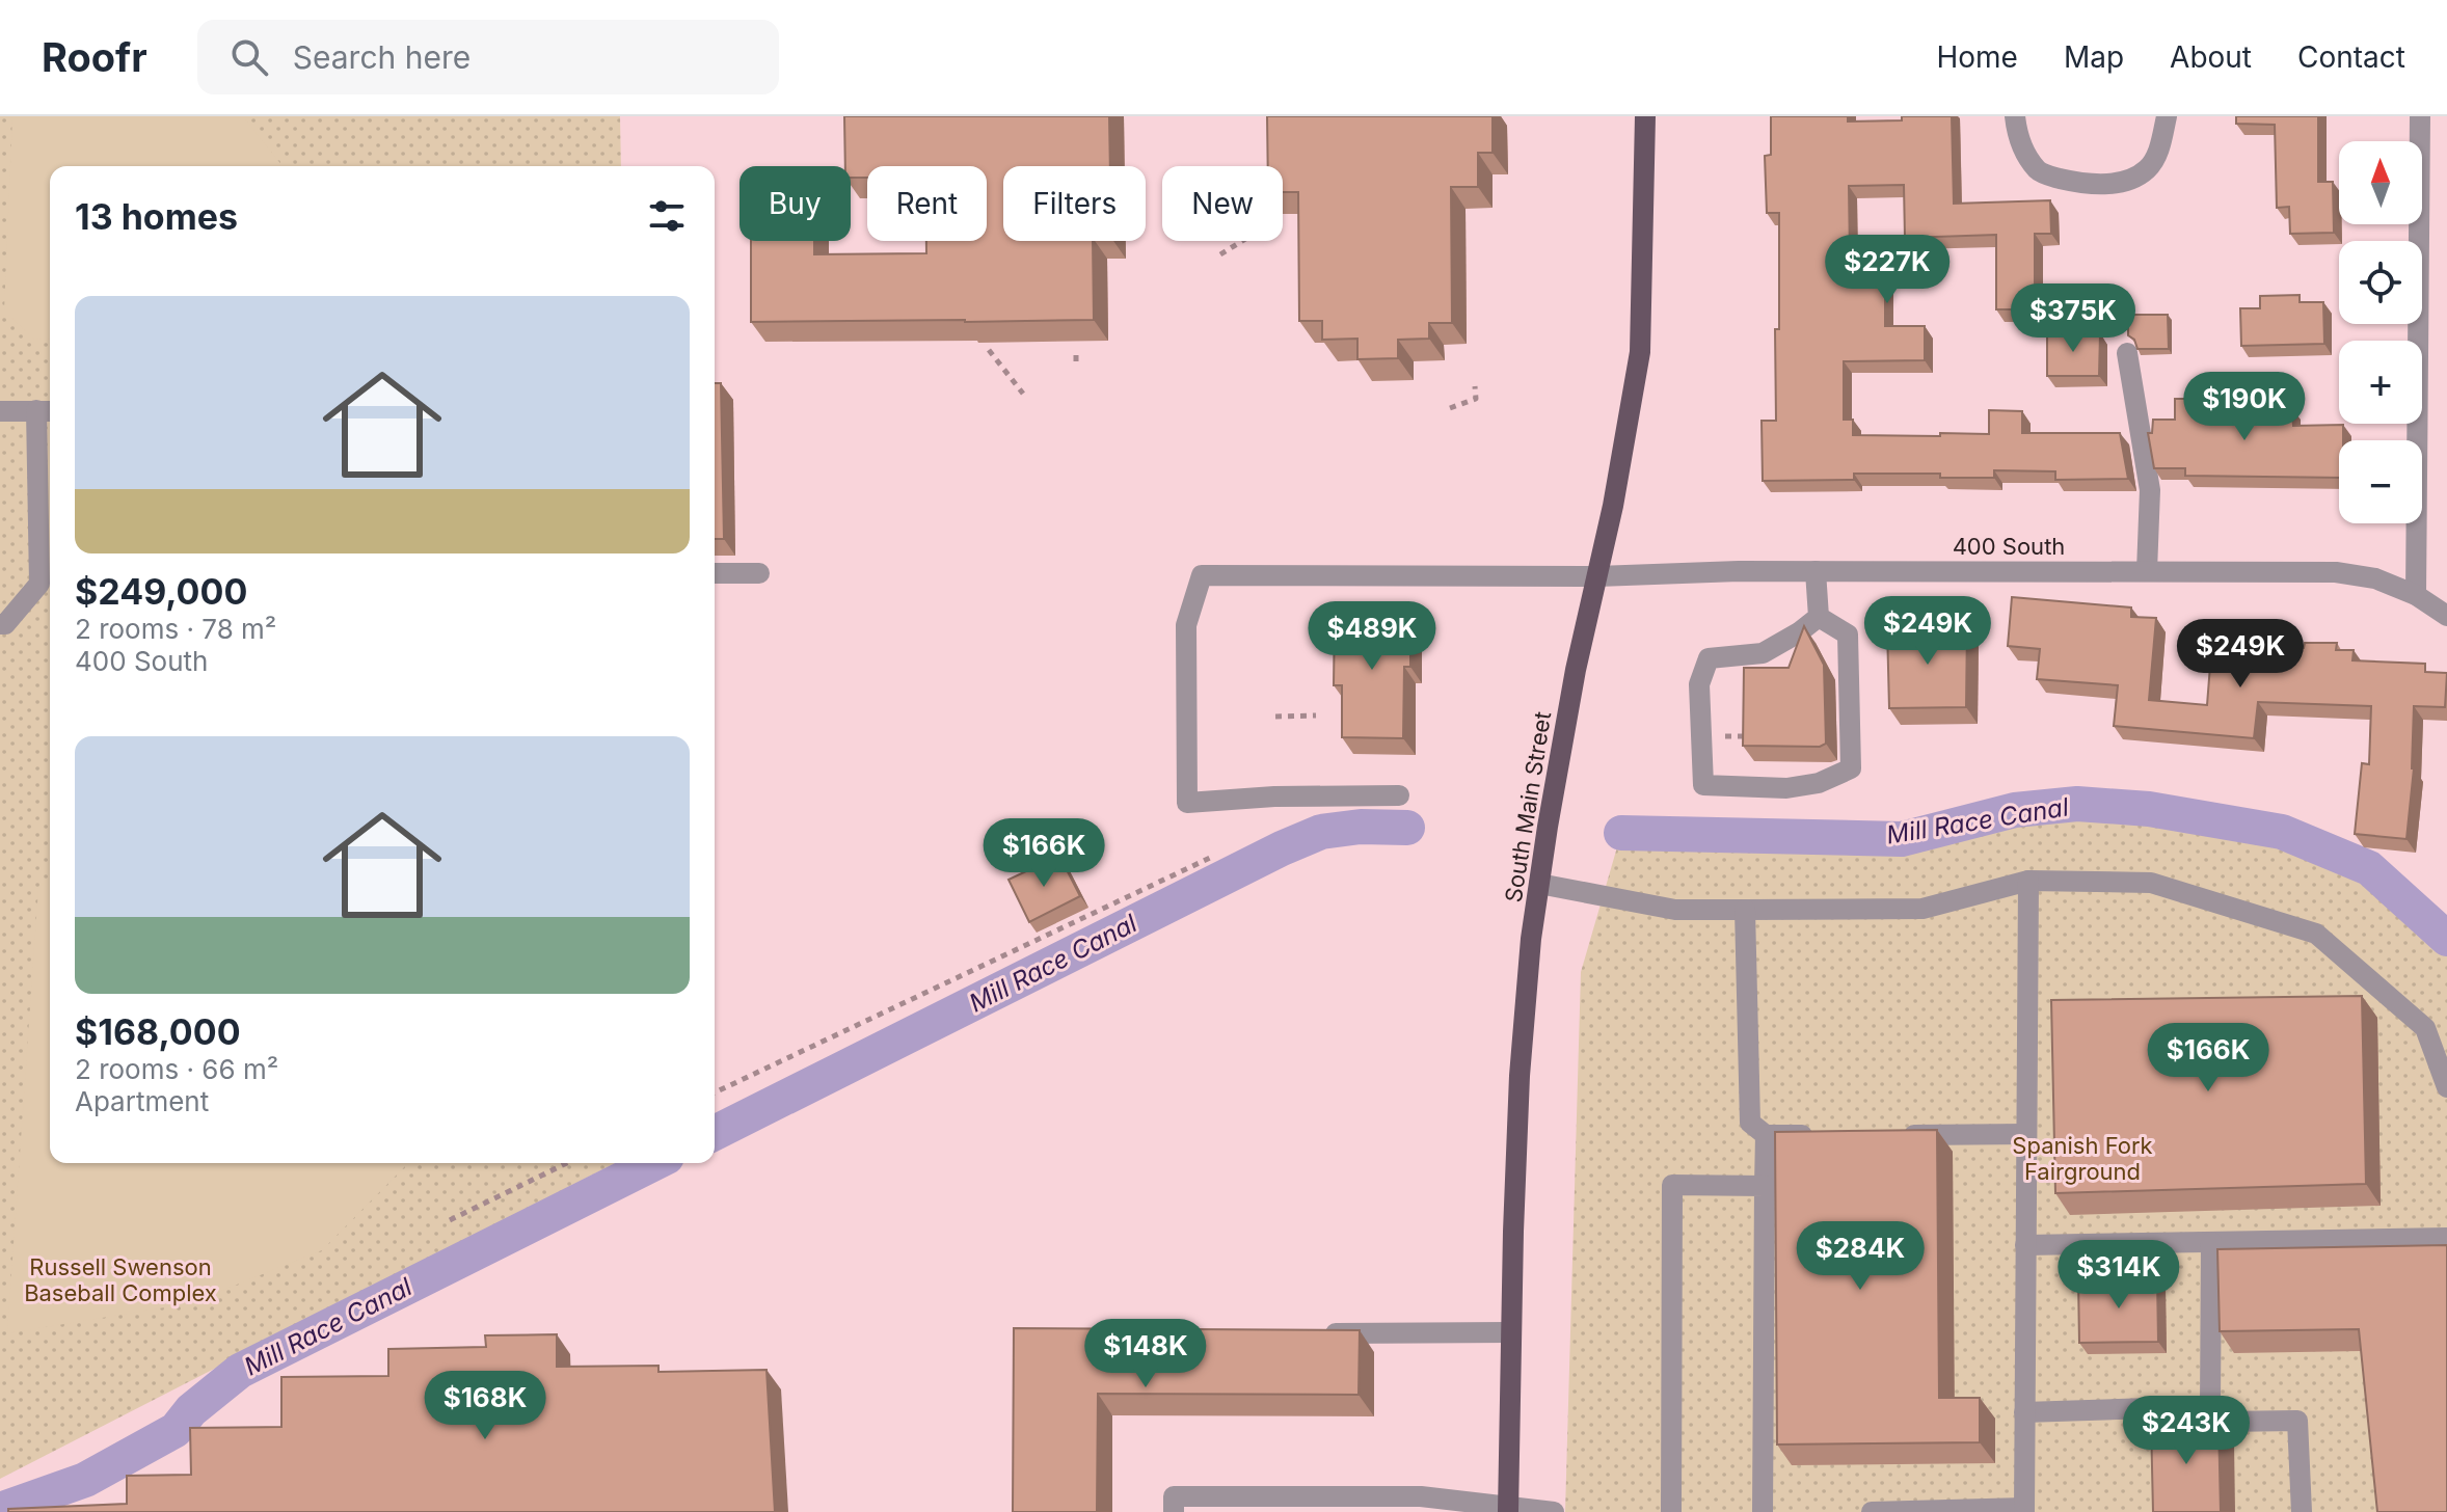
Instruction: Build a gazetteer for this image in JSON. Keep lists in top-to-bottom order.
{
  "streets": {
    "main road": ["South Main Street"],
    "street": ["400 South"]
  },
  "crossings": [
    ["400 South", "South Main Street"]
  ],
  "water": ["Mill Race Canal"],
  "parks": ["Spanish Fork Fairground", "Russell Swenson Baseball Complex"],
  "north": "top",
  "page": {
    "header": "Roofr",
    "search": "Search here",
    "nav": [
      "Home",
      "Map",
      "About",
      "Contact"
    ],
    "map_buttons": ["+", "−"],
    "chip": [
      "Buy",
      "Rent",
      "Filters",
      "New"
    ],
    "heading": "13 homes",
    "price": [
      "$227K",
      "$375K",
      "$190K",
      "$249K",
      "$489K",
      "$249K",
      "$166K",
      "$166K",
      "$284K",
      "$314K",
      "$148K",
      "$168K",
      "$243K"
    ],
    "list": [
      {
        "name": "$249,000",
        "note": "2 rooms · 78 m² · 400 South"
      },
      {
        "name": "$168,000",
        "note": "2 rooms · 66 m² · Apartment"
      }
    ]
  }
}
